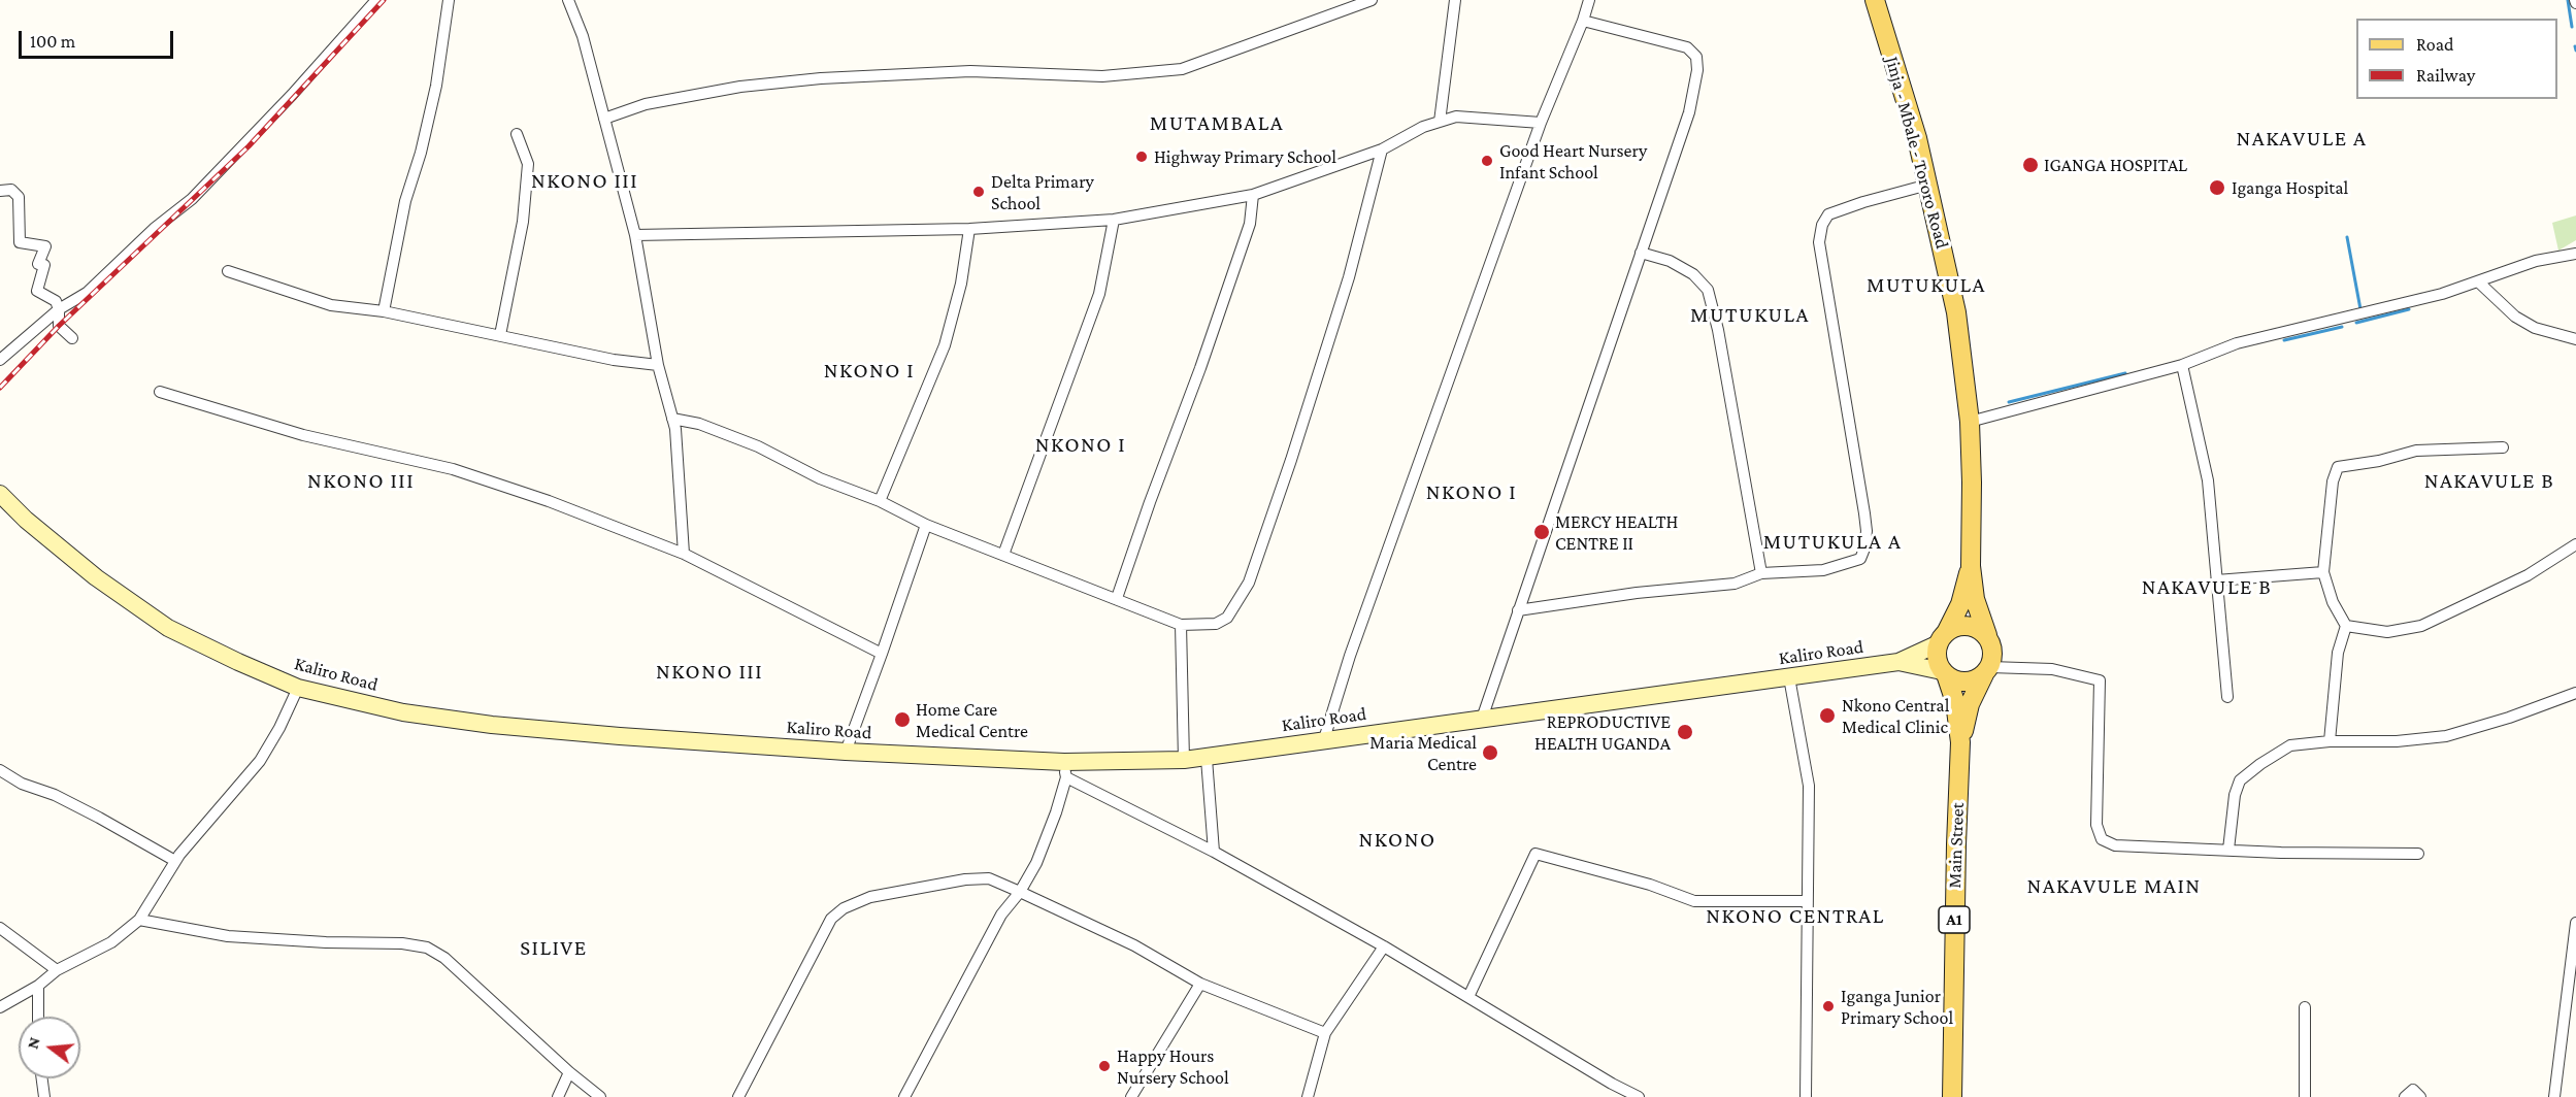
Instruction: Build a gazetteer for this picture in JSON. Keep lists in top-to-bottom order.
{
  "streets": {
    "main road": [
      "Jinja - Mbale - Tororo Road",
      "Kaliro Road",
      "Main Street",
      "A1"
    ]
  },
  "crossings": [
    ["Jinja - Mbale - Tororo Road", "Kaliro Road"],
    ["Jinja - Mbale - Tororo Road", "A1"],
    ["Kaliro Road", "A1"],
    ["Main Street", "A1"]
  ],
  "districts": [
    "MUTAMBALA",
    "NAKAVULE A",
    "NKONO III",
    "MUTUKULA",
    "MUTUKULA",
    "NKONO I",
    "NKONO I",
    "NKONO III",
    "NAKAVULE B",
    "NKONO I",
    "MUTUKULA A",
    "NAKAVULE B",
    "NKONO III",
    "NKONO",
    "NAKAVULE MAIN",
    "NKONO CENTRAL",
    "SILIVE"
  ],
  "places": [
    "Highway Primary School",
    "Good Heart Nursery Infant School",
    "IGANGA HOSPITAL",
    "Iganga Hospital",
    "Delta Primary School",
    "MERCY HEALTH CENTRE II",
    "Nkono Central Medical Clinic",
    "Home Care Medical Centre",
    "REPRODUCTIVE HEALTH UGANDA",
    "Maria Medical Centre",
    "Iganga Junior Primary School",
    "Happy Hours Nursery School"
  ],
  "legend": ["Road", "Railway"],
  "scale_bar": "100 m",
  "north": "left"
}
